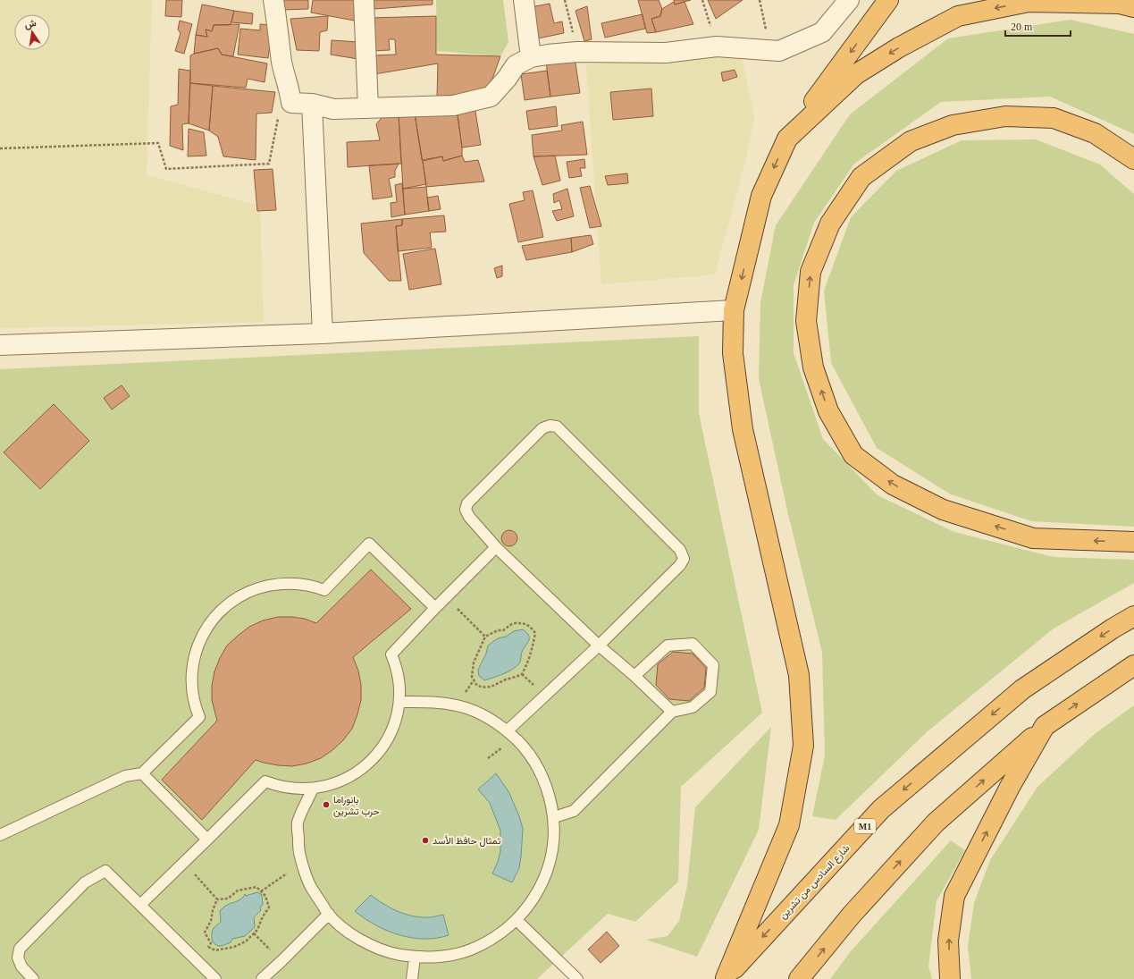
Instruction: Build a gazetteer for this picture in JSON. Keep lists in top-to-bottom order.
{
  "streets": {
    "highway": ["M1", "شارع السادس من تشرين"]
  },
  "places": ["بانوراما حرب تشرين", "تمثال حافظ الأسد"],
  "scale_bar": "20 m",
  "north": "top"
}
